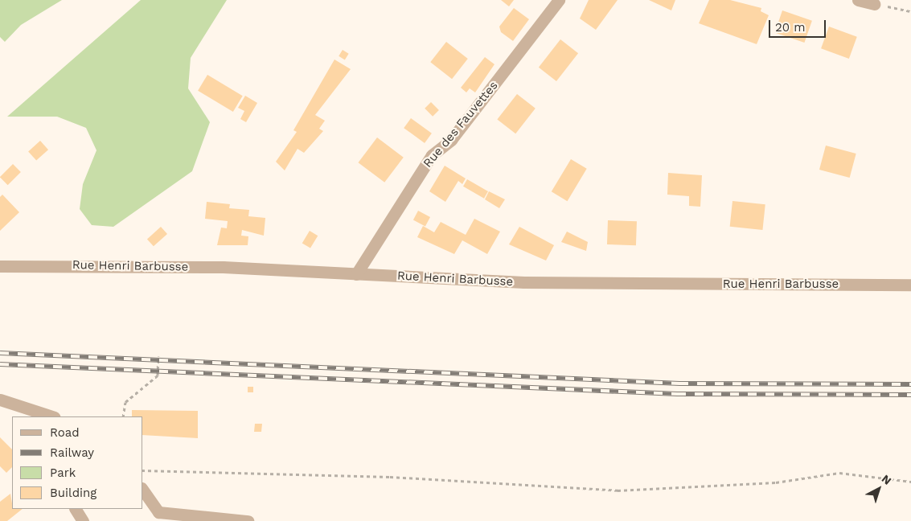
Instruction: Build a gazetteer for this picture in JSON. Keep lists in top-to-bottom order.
{
  "streets": {
    "street": ["Rue des Fauvettes", "Rue Henri Barbusse"]
  },
  "crossings": [
    ["Rue des Fauvettes", "Rue Henri Barbusse"]
  ],
  "legend": [
    "Road",
    "Railway",
    "Park",
    "Building"
  ],
  "scale_bar": "20 m",
  "north": "top right"
}
